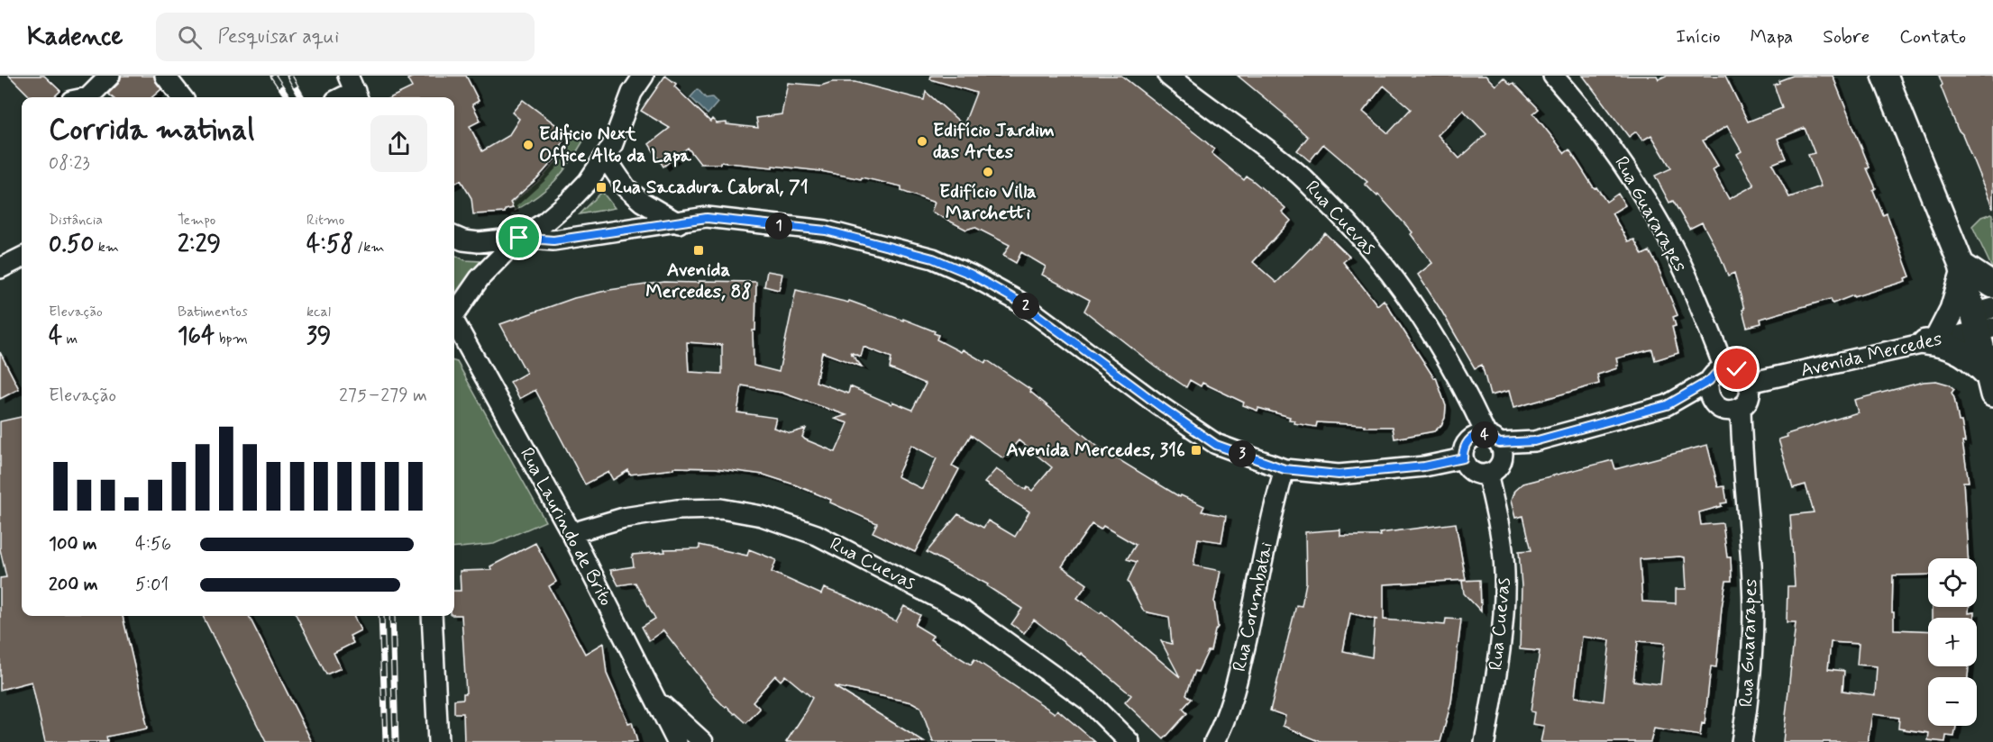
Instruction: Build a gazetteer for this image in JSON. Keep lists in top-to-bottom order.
{
  "streets": {
    "street": [
      "Rua Guararapes",
      "Rua Cuevas",
      "Avenida Mercedes",
      "Rua Laurindo de Brito",
      "Rua Corumbatai"
    ]
  },
  "crossings": [
    ["Rua Guararapes", "Avenida Mercedes"],
    ["Rua Cuevas", "Rua Laurindo de Brito"]
  ],
  "places": {
    "other": ["Edifício Jardim das Artes", "Edificio Next Office Alto da Lapa", "Edifício Villa Marchetti"],
    "transit": ["Rua Sacadura Cabral, 71", "Avenida Mercedes, 88", "Avenida Mercedes, 316"]
  },
  "page": {
    "header": "Kadence",
    "search": "Pesquisar aqui",
    "nav": [
      "Início",
      "Mapa",
      "Sobre",
      "Contato"
    ],
    "heading": ["Corrida matinal", "08:23"],
    "stats": [
      ["Distância", "0.50 km"],
      ["Tempo", "2:29"],
      ["Ritmo", "4:58 /km"],
      ["Elevação", "4 m"],
      ["Batimentos", "164 bpm"],
      ["kcal", "39"]
    ],
    "pins": [
      "1",
      "2",
      "4",
      "3"
    ],
    "chart": ["Elevação", "275–279 m"],
    "list": [
      {
        "name": "100 m",
        "note": "4:56"
      },
      {
        "name": "200 m",
        "note": "5:01"
      }
    ],
    "map_buttons": ["+", "−"]
  }
}
